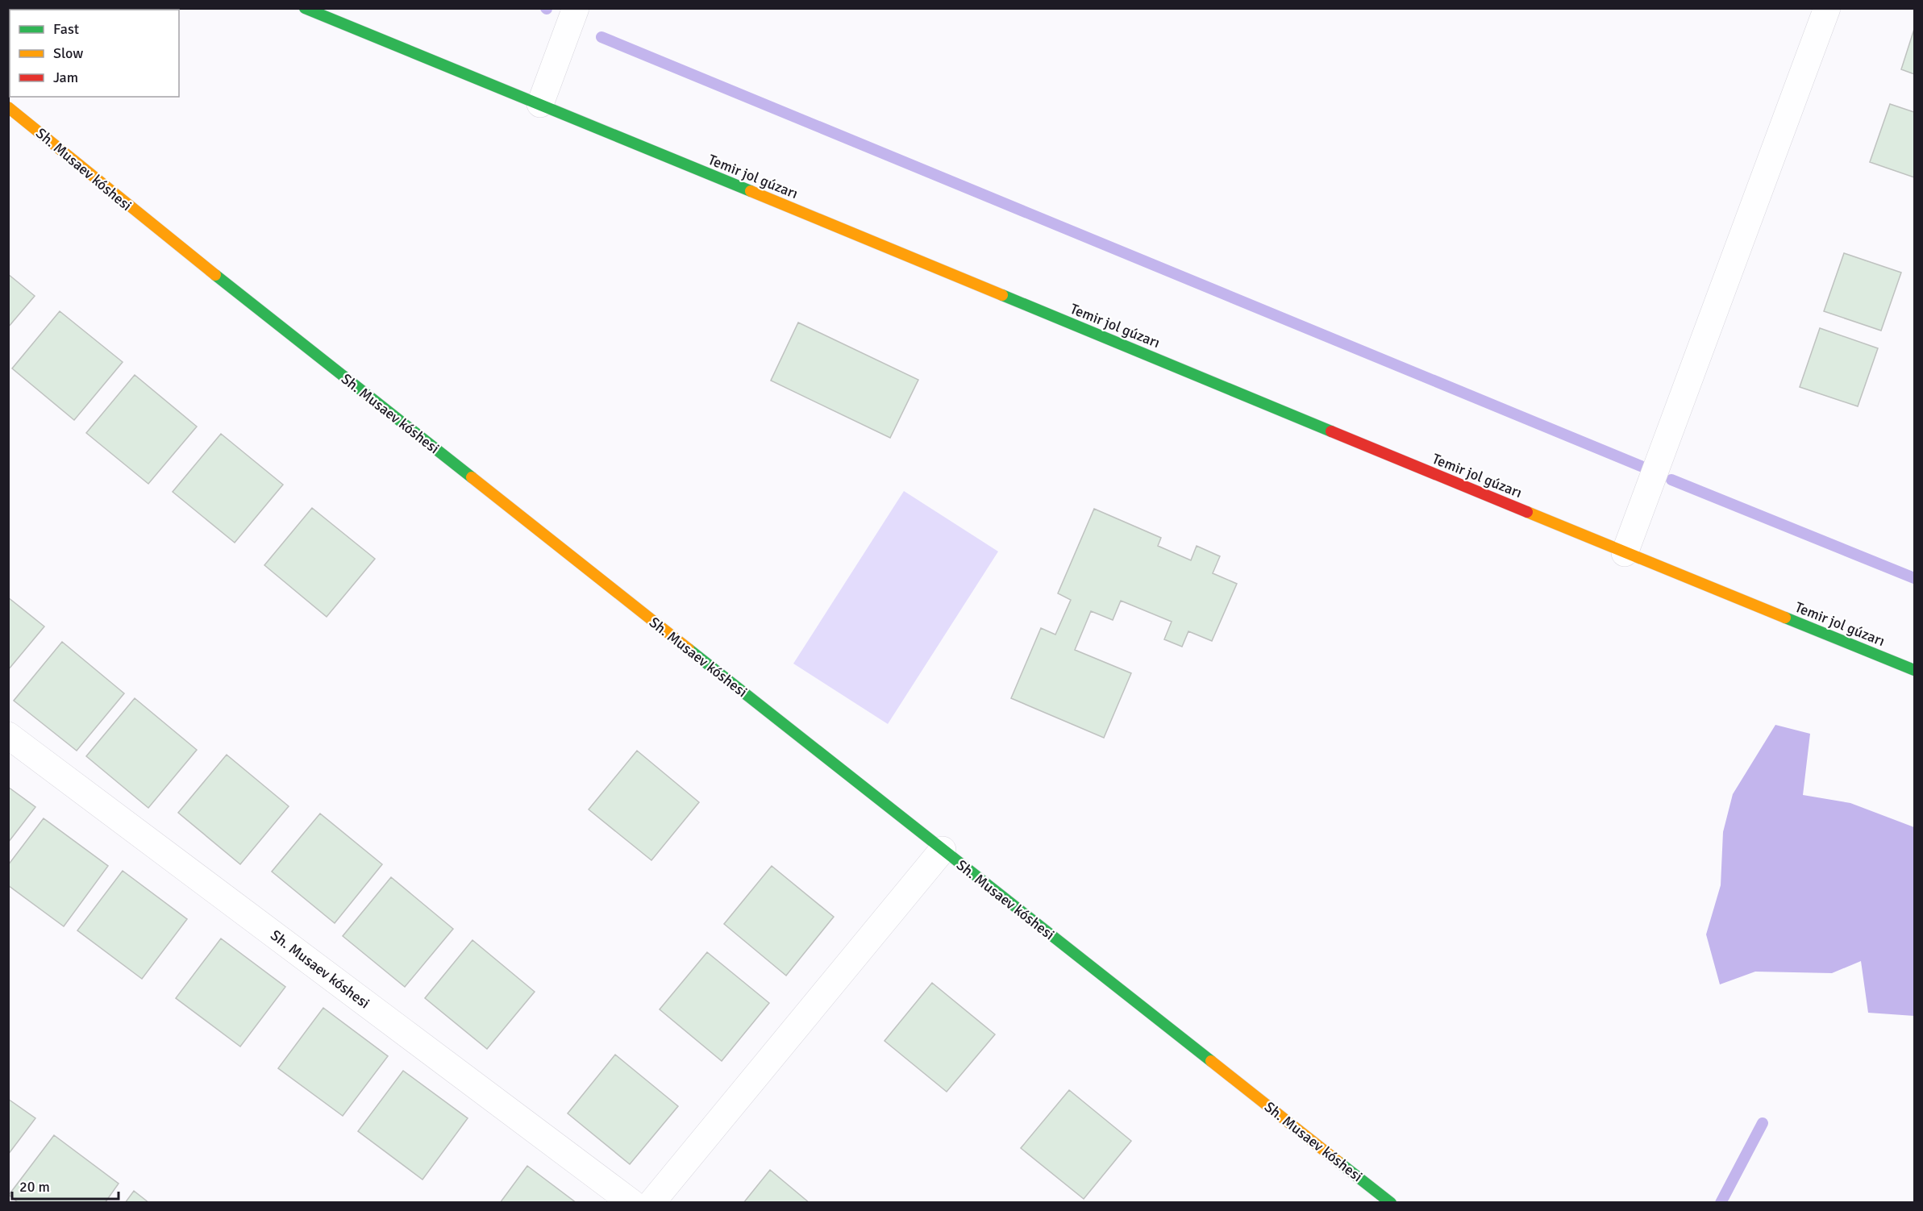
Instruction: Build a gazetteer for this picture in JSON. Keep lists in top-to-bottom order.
{
  "streets": {
    "street": ["Sh. Musaev kóshesi", "Temir jol gúzarı"]
  },
  "legend": ["Fast", "Slow", "Jam"],
  "scale_bar": "20 m"
}
